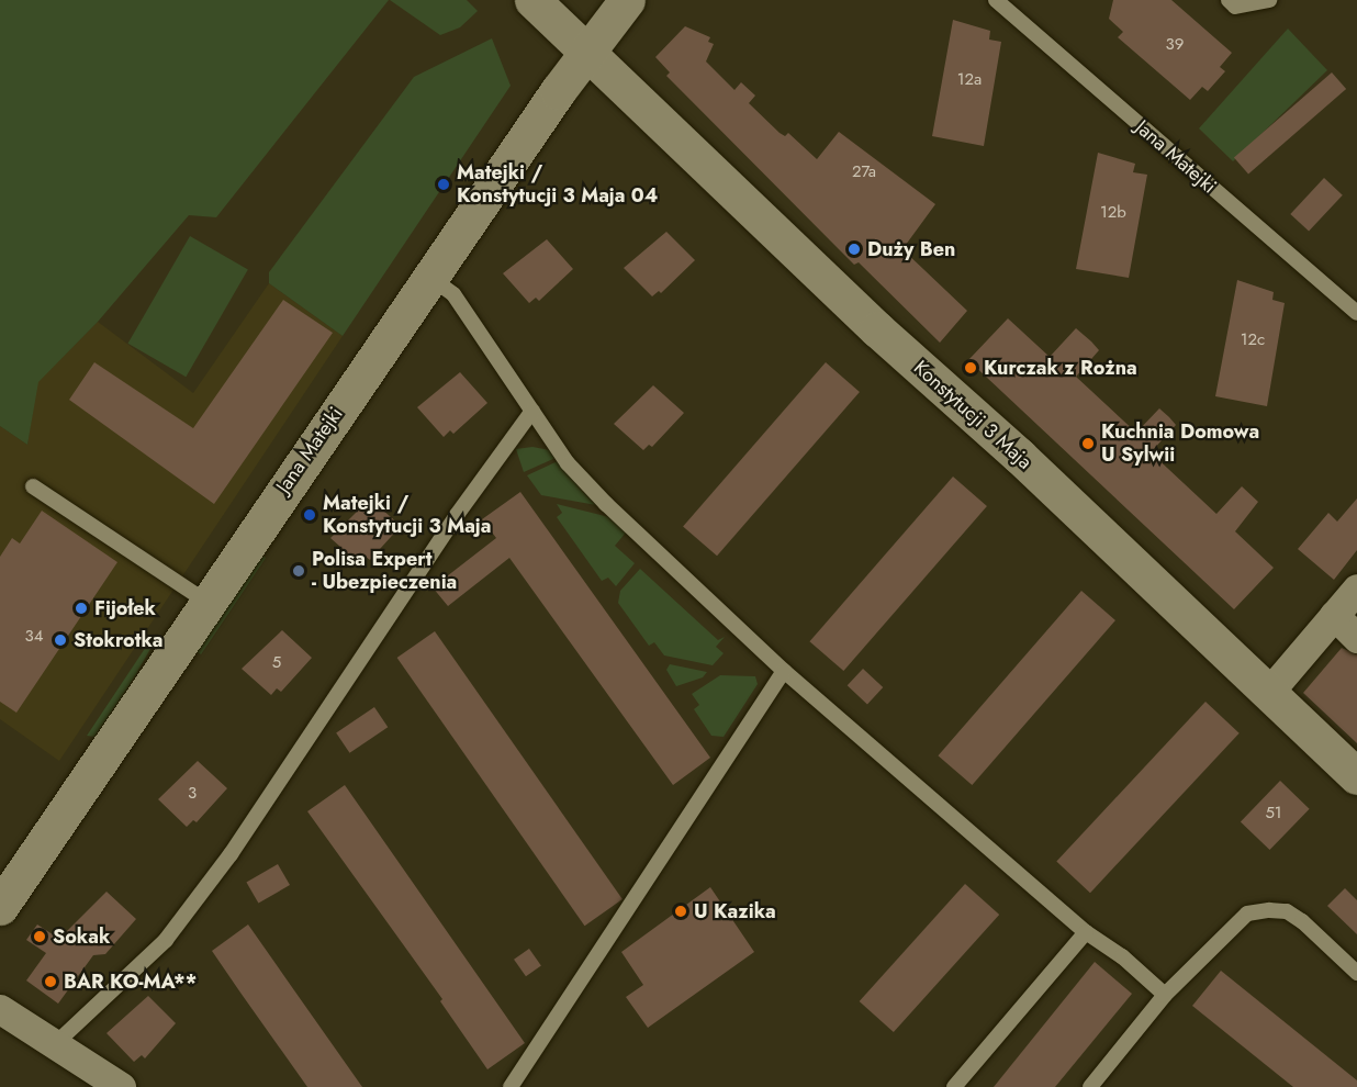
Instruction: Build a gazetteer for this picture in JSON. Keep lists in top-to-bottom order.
{
  "streets": {
    "street": ["Jana Matejki", "Konstytucji 3 Maja"]
  },
  "crossings": [
    ["Jana Matejki", "Konstytucji 3 Maja"]
  ],
  "places": [
    "Matejki / Konstytucji 3 Maja 04",
    "Duży Ben",
    "Kurczak z Rożna",
    "Kuchnia Domowa U Sylwii",
    "Matejki / Konstytucji 3 Maja",
    "Polisa Expert - Ubezpieczenia",
    "Fijołek",
    "Stokrotka",
    "U Kazika",
    "Sokak",
    "BAR KO-MA**"
  ],
  "house_numbers": [
    "39",
    "12a",
    "27a",
    "12b",
    "12c",
    "34",
    "5",
    "3",
    "51"
  ]
}
